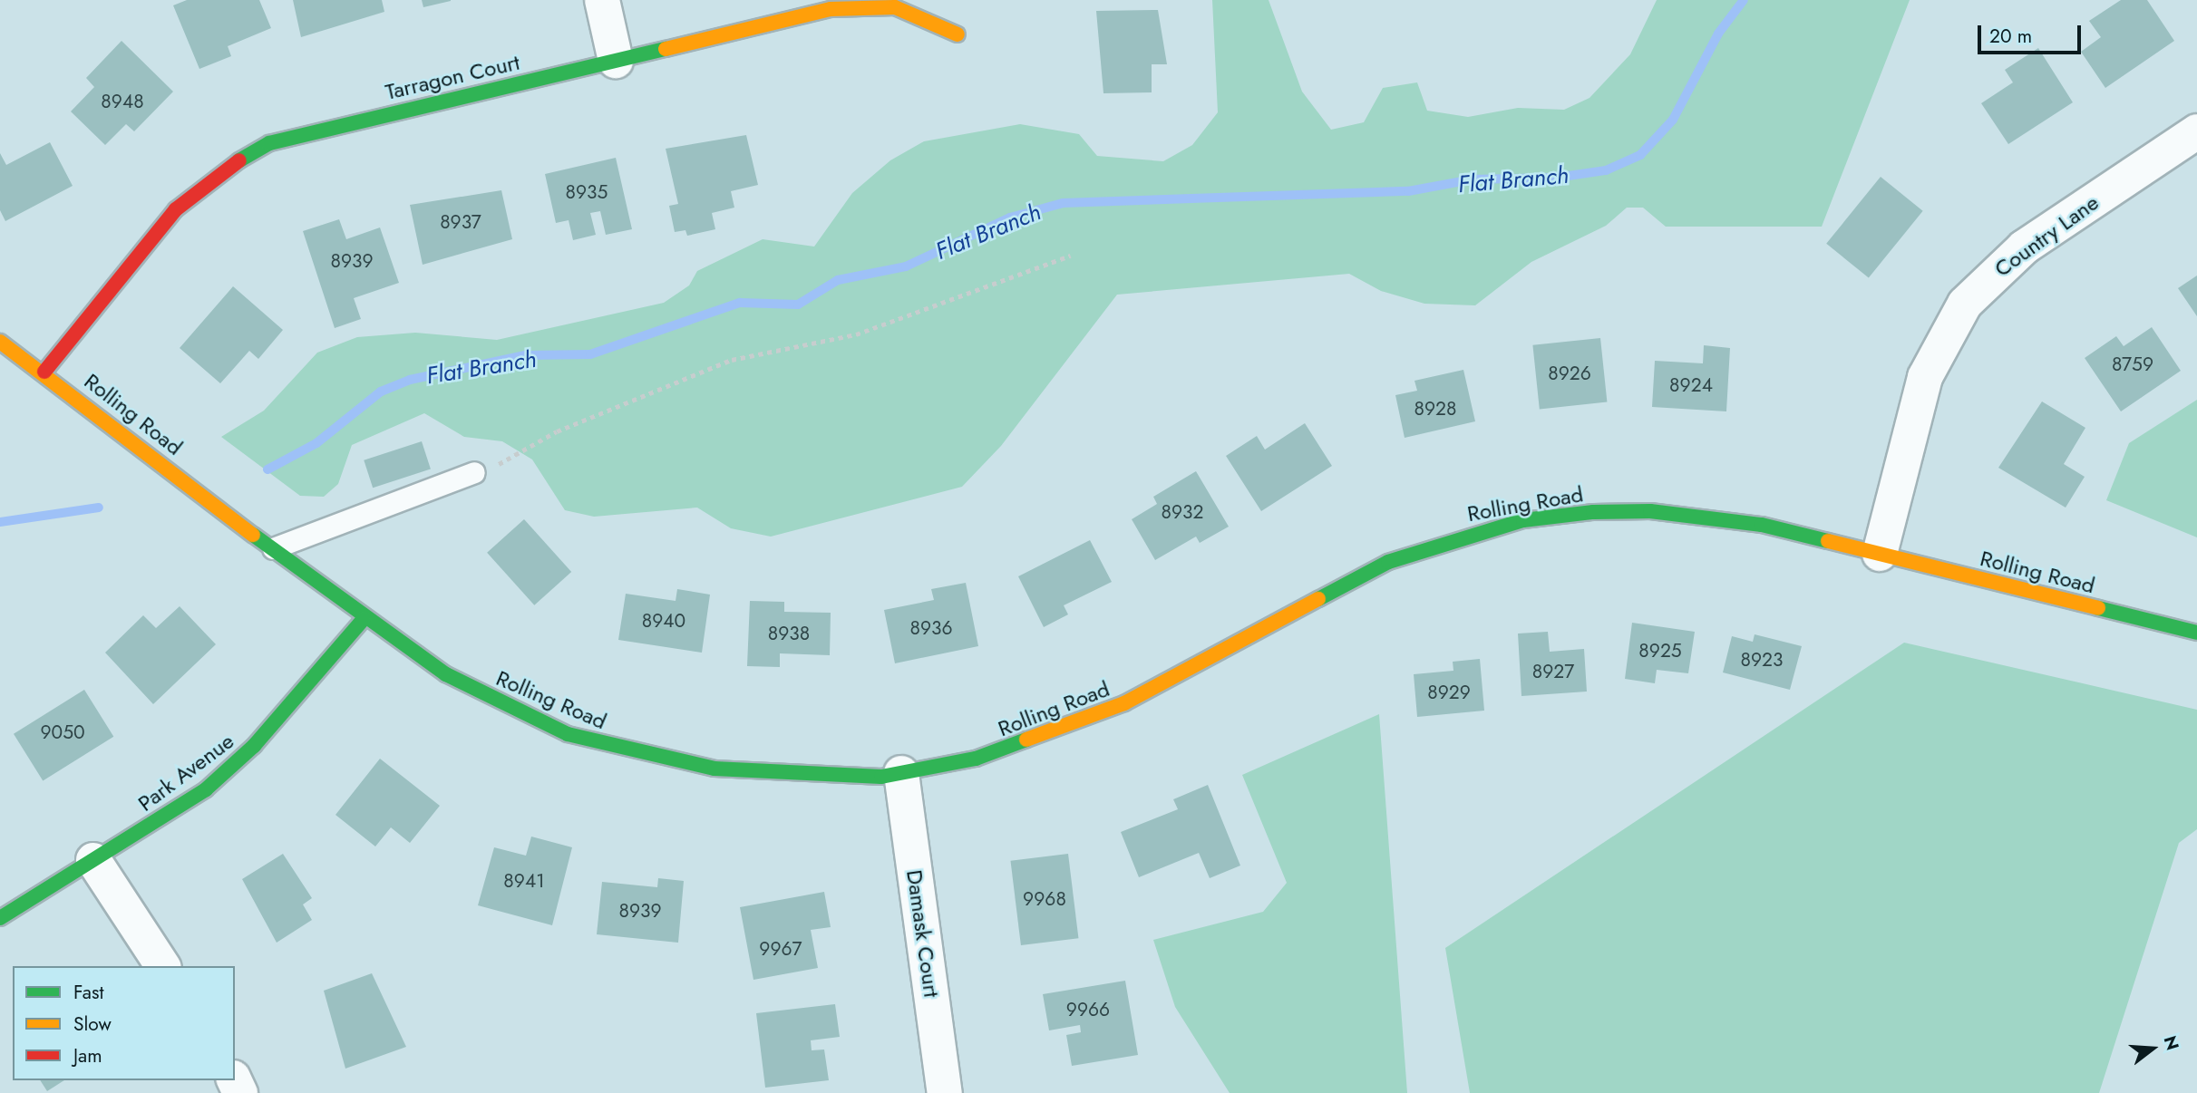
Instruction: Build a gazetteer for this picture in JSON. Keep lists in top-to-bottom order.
{
  "streets": {
    "street": [
      "Tarragon Court",
      "Country Lane",
      "Rolling Road",
      "Park Avenue",
      "Damask Court"
    ]
  },
  "crossings": [
    ["Tarragon Court", "Rolling Road"],
    ["Country Lane", "Rolling Road"],
    ["Rolling Road", "Park Avenue"],
    ["Rolling Road", "Damask Court"]
  ],
  "water": ["Flat Branch"],
  "house_numbers": [
    "8948",
    "8935",
    "8937",
    "8939",
    "8759",
    "8926",
    "8924",
    "8928",
    "8932",
    "8940",
    "8936",
    "8938",
    "8925",
    "8923",
    "8927",
    "8929",
    "9050",
    "8941",
    "9968",
    "8939",
    "9967",
    "9966"
  ],
  "legend": ["Fast", "Slow", "Jam"],
  "scale_bar": "20 m",
  "north": "right"
}
